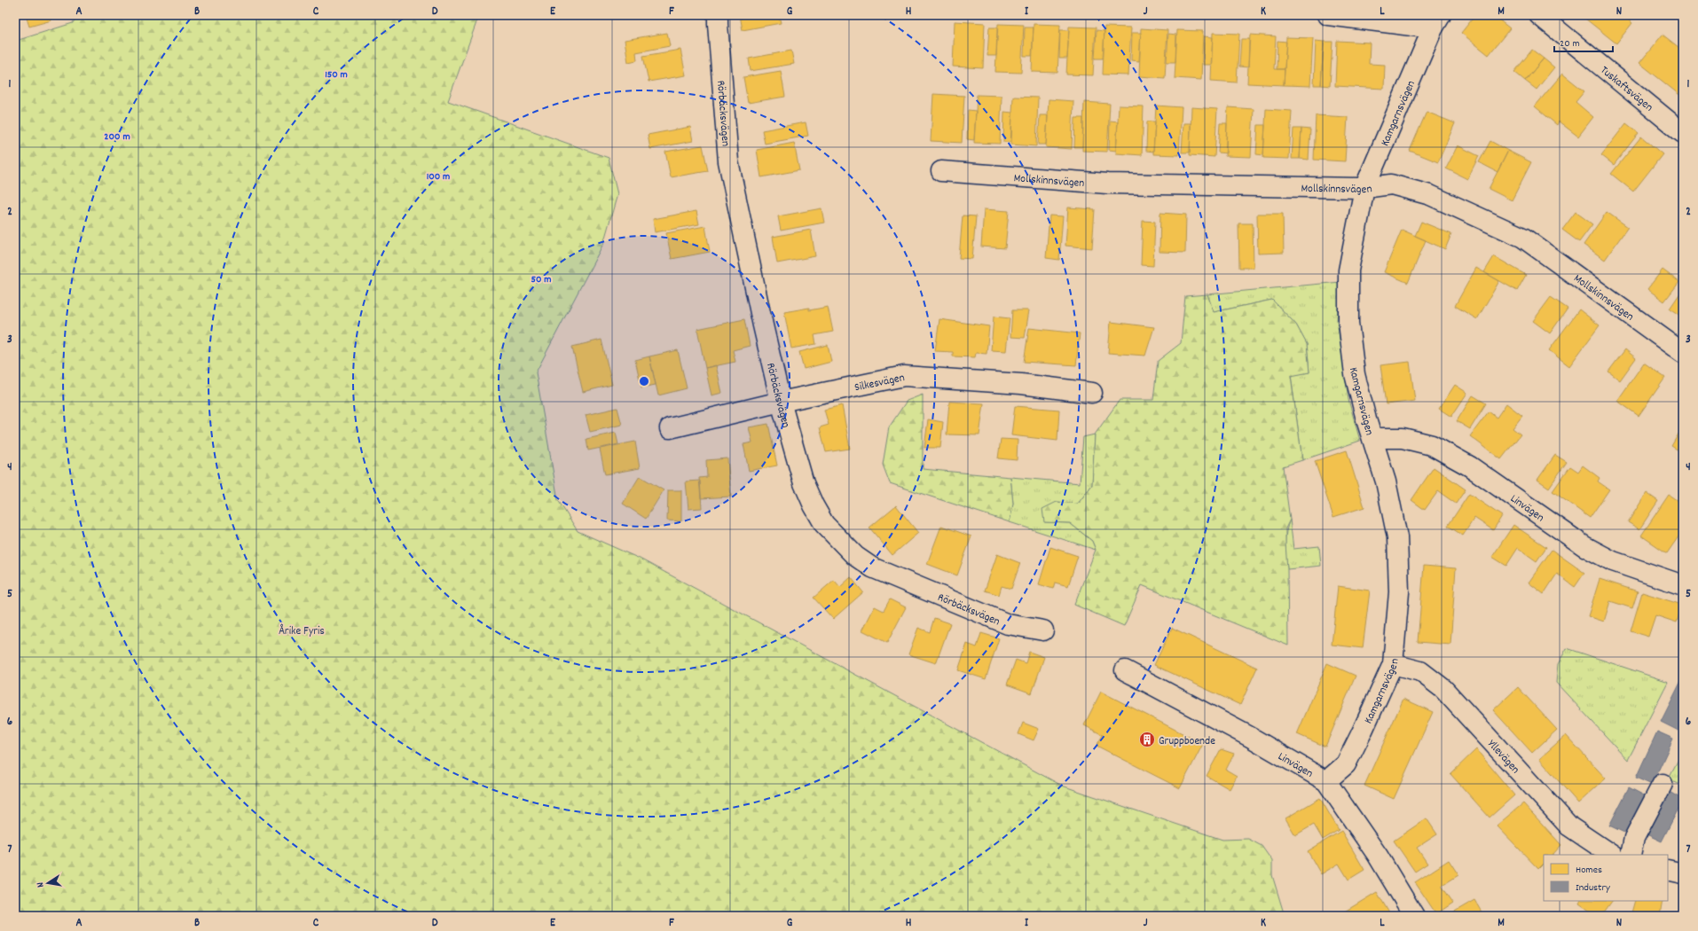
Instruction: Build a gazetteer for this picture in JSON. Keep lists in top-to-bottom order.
{
  "streets": {
    "street": [
      "Tuskaftsvägen",
      "Rörbäcksvägen",
      "Kamgarnsvägen",
      "Mollskinnsvägen",
      "Silkesvägen",
      "Linvägen",
      "Yllevägen"
    ]
  },
  "crossings": [
    ["Rörbäcksvägen", "Silkesvägen"],
    ["Kamgarnsvägen", "Mollskinnsvägen"],
    ["Kamgarnsvägen", "Linvägen"],
    ["Kamgarnsvägen", "Yllevägen"]
  ],
  "parks": ["Årike Fyris"],
  "places": {
    "building": ["Gruppboende"]
  },
  "legend": ["Homes", "Industry"],
  "scale_bar": "20 m",
  "north": "left",
  "grid": {
    "columns": [
      "A",
      "B",
      "C",
      "D",
      "E",
      "F",
      "G",
      "H",
      "I",
      "J",
      "K",
      "L",
      "M",
      "N"
    ],
    "rows": [
      "1",
      "2",
      "3",
      "4",
      "5",
      "6",
      "7"
    ]
  },
  "rings": [
    "150 m",
    "200 m",
    "100 m",
    "50 m"
  ]
}
